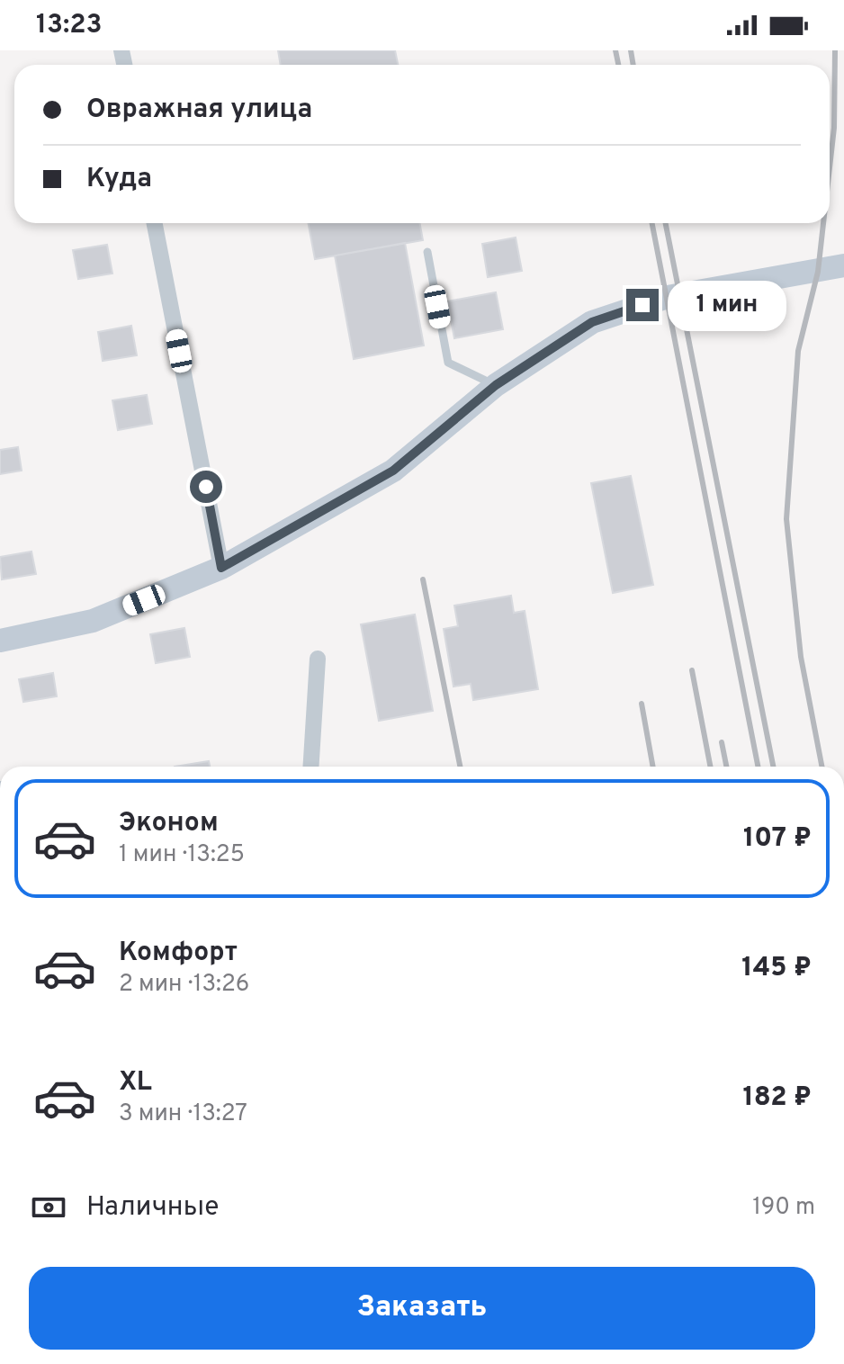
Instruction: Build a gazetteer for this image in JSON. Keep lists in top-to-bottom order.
{
  "page": {
    "status": "13:23",
    "banner": ["Овражная улица", "Куда"],
    "bubble": "1 мин",
    "list": [
      {
        "name": "Эконом",
        "note": "1 мин · 13:25",
        "value": "107 ₽"
      },
      {
        "name": "Комфорт",
        "note": "2 мин · 13:26",
        "value": "145 ₽"
      },
      {
        "name": "XL",
        "note": "3 мин · 13:27",
        "value": "182 ₽"
      }
    ],
    "pay": ["Наличные", "190 m"],
    "buttons": "Заказать"
  }
}
